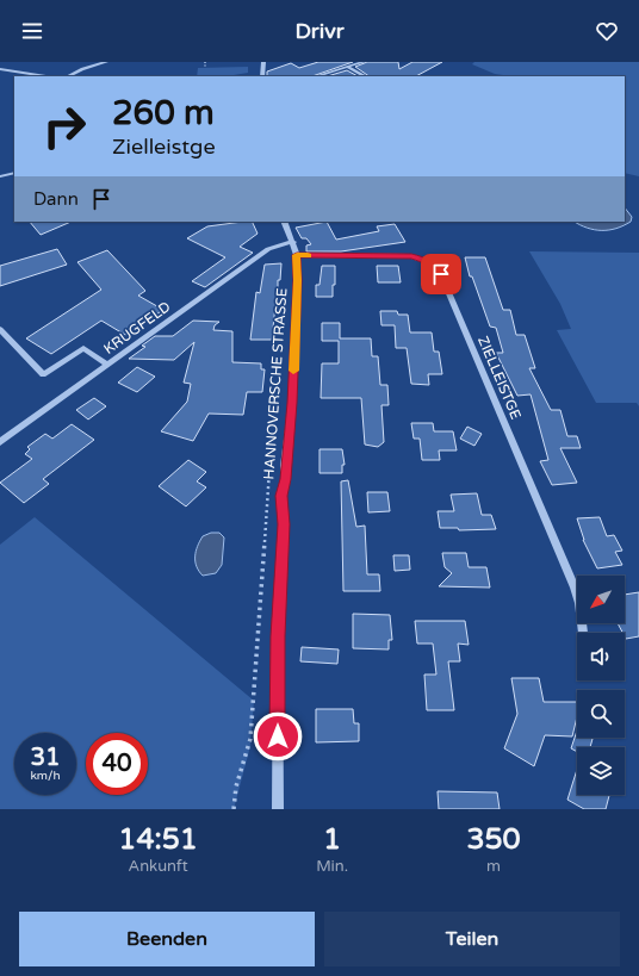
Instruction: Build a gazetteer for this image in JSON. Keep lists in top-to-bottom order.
{
  "streets": {
    "street": ["KRUGFELD", "ZIELLEISTGE", "HANNOVERSCHE STRASSE"]
  },
  "crossings": [
    ["KRUGFELD", "HANNOVERSCHE STRASSE"],
    ["ZIELLEISTGE", "HANNOVERSCHE STRASSE"]
  ],
  "north": "bottom left",
  "page": {
    "header": "Drivr",
    "turn": ["260 m", "Zielleistge"],
    "then": "Dann",
    "speed": "31 km/h",
    "limit": "40",
    "eta": [
      "14:51",
      "Ankunft",
      "1",
      "Min.",
      "350",
      "m"
    ],
    "buttons": ["Beenden", "Teilen"]
  }
}
